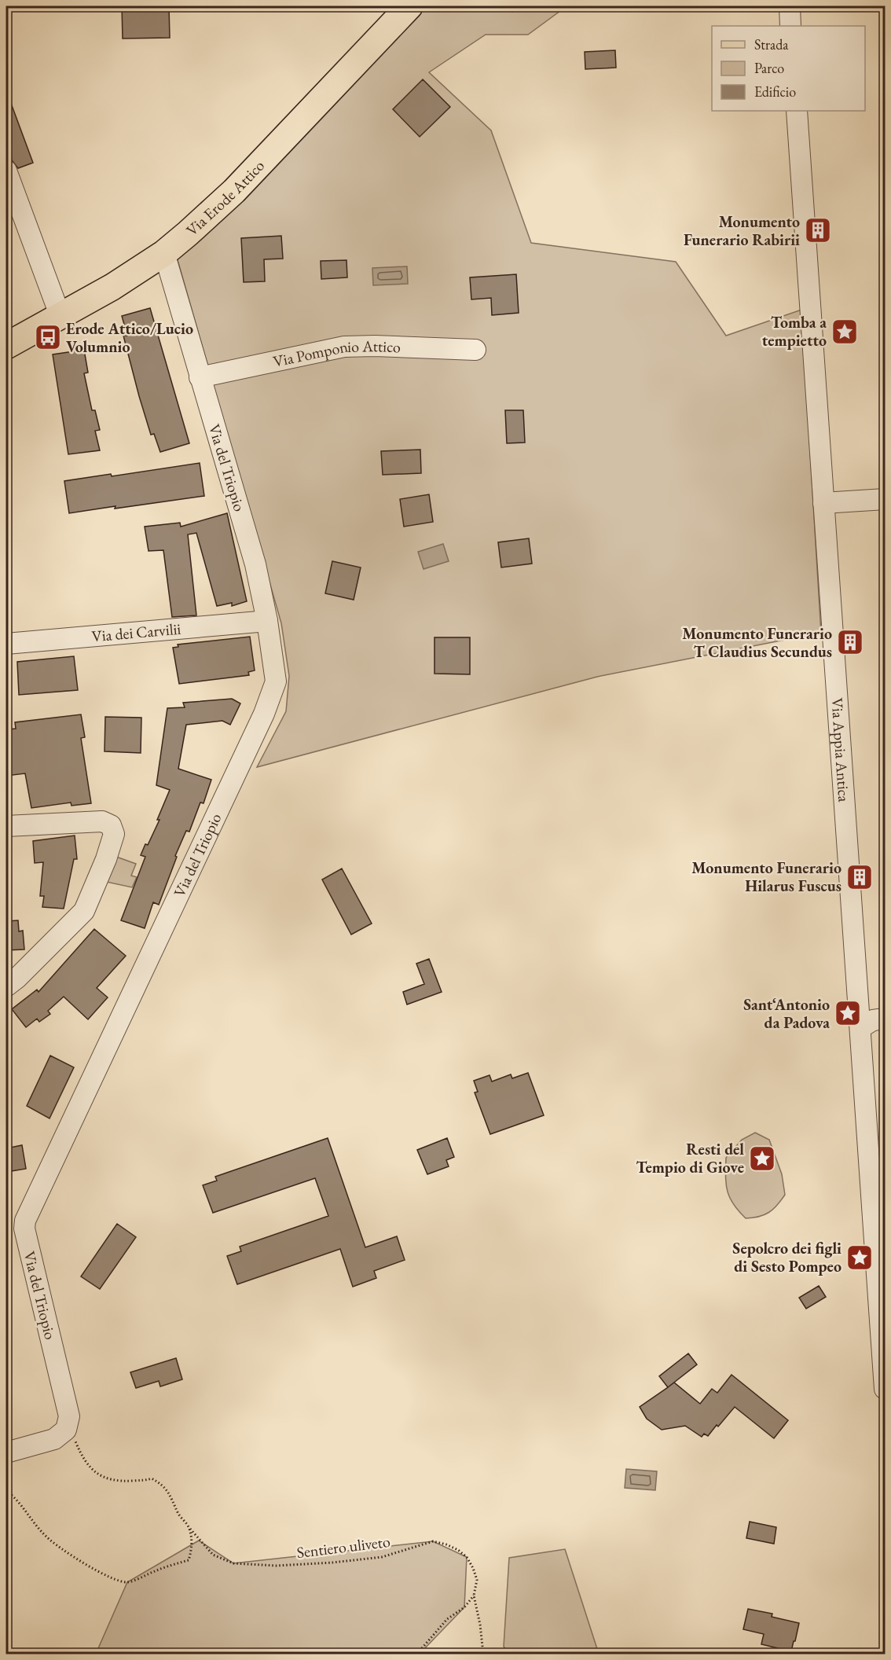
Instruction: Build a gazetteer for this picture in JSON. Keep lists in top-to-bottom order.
{
  "streets": {
    "main road": ["Via Erode Attico"],
    "street": [
      "Via Pomponio Attico",
      "Via del Triopio",
      "Via dei Carvilii",
      "Via Appia Antica"
    ],
    "path": ["Sentiero uliveto"]
  },
  "crossings": [
    ["Via Erode Attico", "Via del Triopio"],
    ["Via Pomponio Attico", "Via del Triopio"],
    ["Via del Triopio", "Via dei Carvilii"],
    ["Via del Triopio", "Sentiero uliveto"]
  ],
  "places": {
    "building": ["Monumento Funerario Rabirii", "Monumento Funerario T Claudius Secundus", "Monumento Funerario Hilarus Fuscus"],
    "place": [
      "Tomba a tempietto",
      "Sant‘Antonio da Padova",
      "Resti del Tempio di Giove",
      "Sepolcro dei figli di Sesto Pompeo"
    ],
    "bus stop": ["Erode Attico/Lucio Volumnio"]
  },
  "legend": ["Strada", "Parco", "Edificio"]
}
